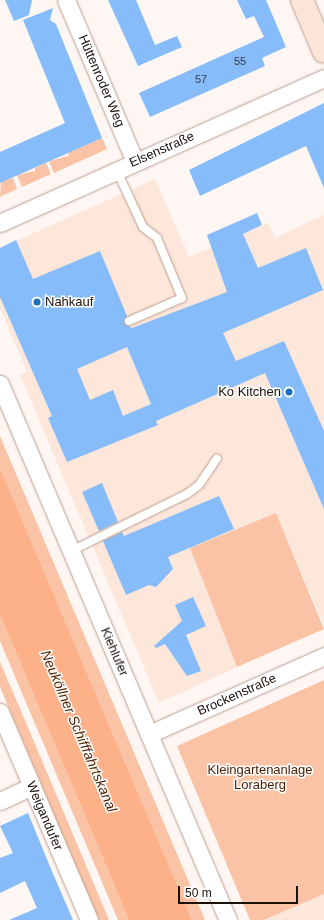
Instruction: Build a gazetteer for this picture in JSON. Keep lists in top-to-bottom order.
{
  "streets": {
    "street": [
      "Hüttenroder Weg",
      "Elsenstraße",
      "Kiehlufer",
      "Brockenstraße",
      "Weigandufer"
    ]
  },
  "crossings": [
    ["Hüttenroder Weg", "Elsenstraße"],
    ["Kiehlufer", "Brockenstraße"]
  ],
  "water": ["Neuköllner Schifffahrtskanal"],
  "parks": ["Kleingartenanlage Loraberg"],
  "places": ["Nahkauf", "Ko Kitchen"],
  "house_numbers": ["55", "57"],
  "scale_bar": "50 m"
}
